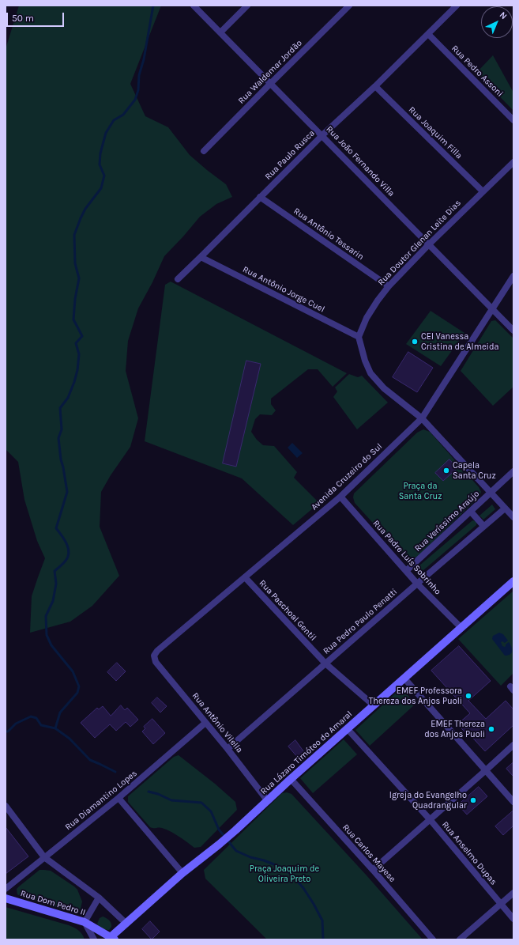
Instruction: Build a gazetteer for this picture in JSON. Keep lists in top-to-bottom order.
{
  "streets": {
    "main road": ["Rua Lázaro Timóteo do Amaral", "Rua Dom Pedro II"],
    "street": [
      "Rua Pedro Assoni",
      "Rua Waldemar Jordão",
      "Rua Joaquim Filla",
      "Rua Paulo Rusca",
      "Rua João Fernando Villa",
      "Rua Antônio Tessarin",
      "Rua Doutor Glenan Leite Dias",
      "Rua Antônio Jorge Cuel",
      "Avenida Cruzeiro do Sul",
      "Rua Veríssimo Araújo",
      "Rua Padre Luís Sobrinho",
      "Rua Paschoal Gentil",
      "Rua Pedro Paulo Penatti",
      "Rua Antônio Vilella",
      "Rua Diamantino Lopes",
      "Rua Carlos Mayese",
      "Rua Anselmo Dupas"
    ]
  },
  "crossings": [
    ["Rua Pedro Assoni", "Rua Paulo Rusca"],
    ["Rua Waldemar Jordão", "Rua João Fernando Villa"],
    ["Rua Joaquim Filla", "Rua Paulo Rusca"],
    ["Rua Joaquim Filla", "Rua Doutor Glenan Leite Dias"],
    ["Rua Paulo Rusca", "Rua João Fernando Villa"],
    ["Rua Paulo Rusca", "Rua Antônio Tessarin"],
    ["Rua Paulo Rusca", "Rua Antônio Jorge Cuel"],
    ["Rua João Fernando Villa", "Rua Doutor Glenan Leite Dias"],
    ["Rua João Fernando Villa", "Avenida Cruzeiro do Sul"],
    ["Rua Antônio Tessarin", "Rua Doutor Glenan Leite Dias"],
    ["Rua Doutor Glenan Leite Dias", "Rua Antônio Jorge Cuel"],
    ["Avenida Cruzeiro do Sul", "Rua Padre Luís Sobrinho"],
    ["Avenida Cruzeiro do Sul", "Rua Paschoal Gentil"],
    ["Avenida Cruzeiro do Sul", "Rua Antônio Vilella"],
    ["Rua Veríssimo Araújo", "Rua Padre Luís Sobrinho"],
    ["Rua Padre Luís Sobrinho", "Rua Pedro Paulo Penatti"],
    ["Rua Padre Luís Sobrinho", "Rua Lázaro Timóteo do Amaral"],
    ["Rua Paschoal Gentil", "Rua Pedro Paulo Penatti"],
    ["Rua Paschoal Gentil", "Rua Lázaro Timóteo do Amaral"],
    ["Rua Pedro Paulo Penatti", "Rua Antônio Vilella"],
    ["Rua Antônio Vilella", "Rua Lázaro Timóteo do Amaral"],
    ["Rua Antônio Vilella", "Rua Diamantino Lopes"],
    ["Rua Lázaro Timóteo do Amaral", "Rua Carlos Mayese"],
    ["Rua Lázaro Timóteo do Amaral", "Rua Anselmo Dupas"],
    ["Rua Lázaro Timóteo do Amaral", "Rua Dom Pedro II"]
  ],
  "parks": ["Praça da Santa Cruz", "Praça Joaquim de Oliveira Preto"],
  "places": [
    "CEI Vanessa Cristina de Almeida",
    "Capela Santa Cruz",
    "EMEF Professora Thereza dos Anjos Puoli",
    "EMEF Thereza dos Anjos Puoli",
    "Igreja do Evangelho Quadrangular"
  ],
  "scale_bar": "50 m",
  "north": "top right"
}
